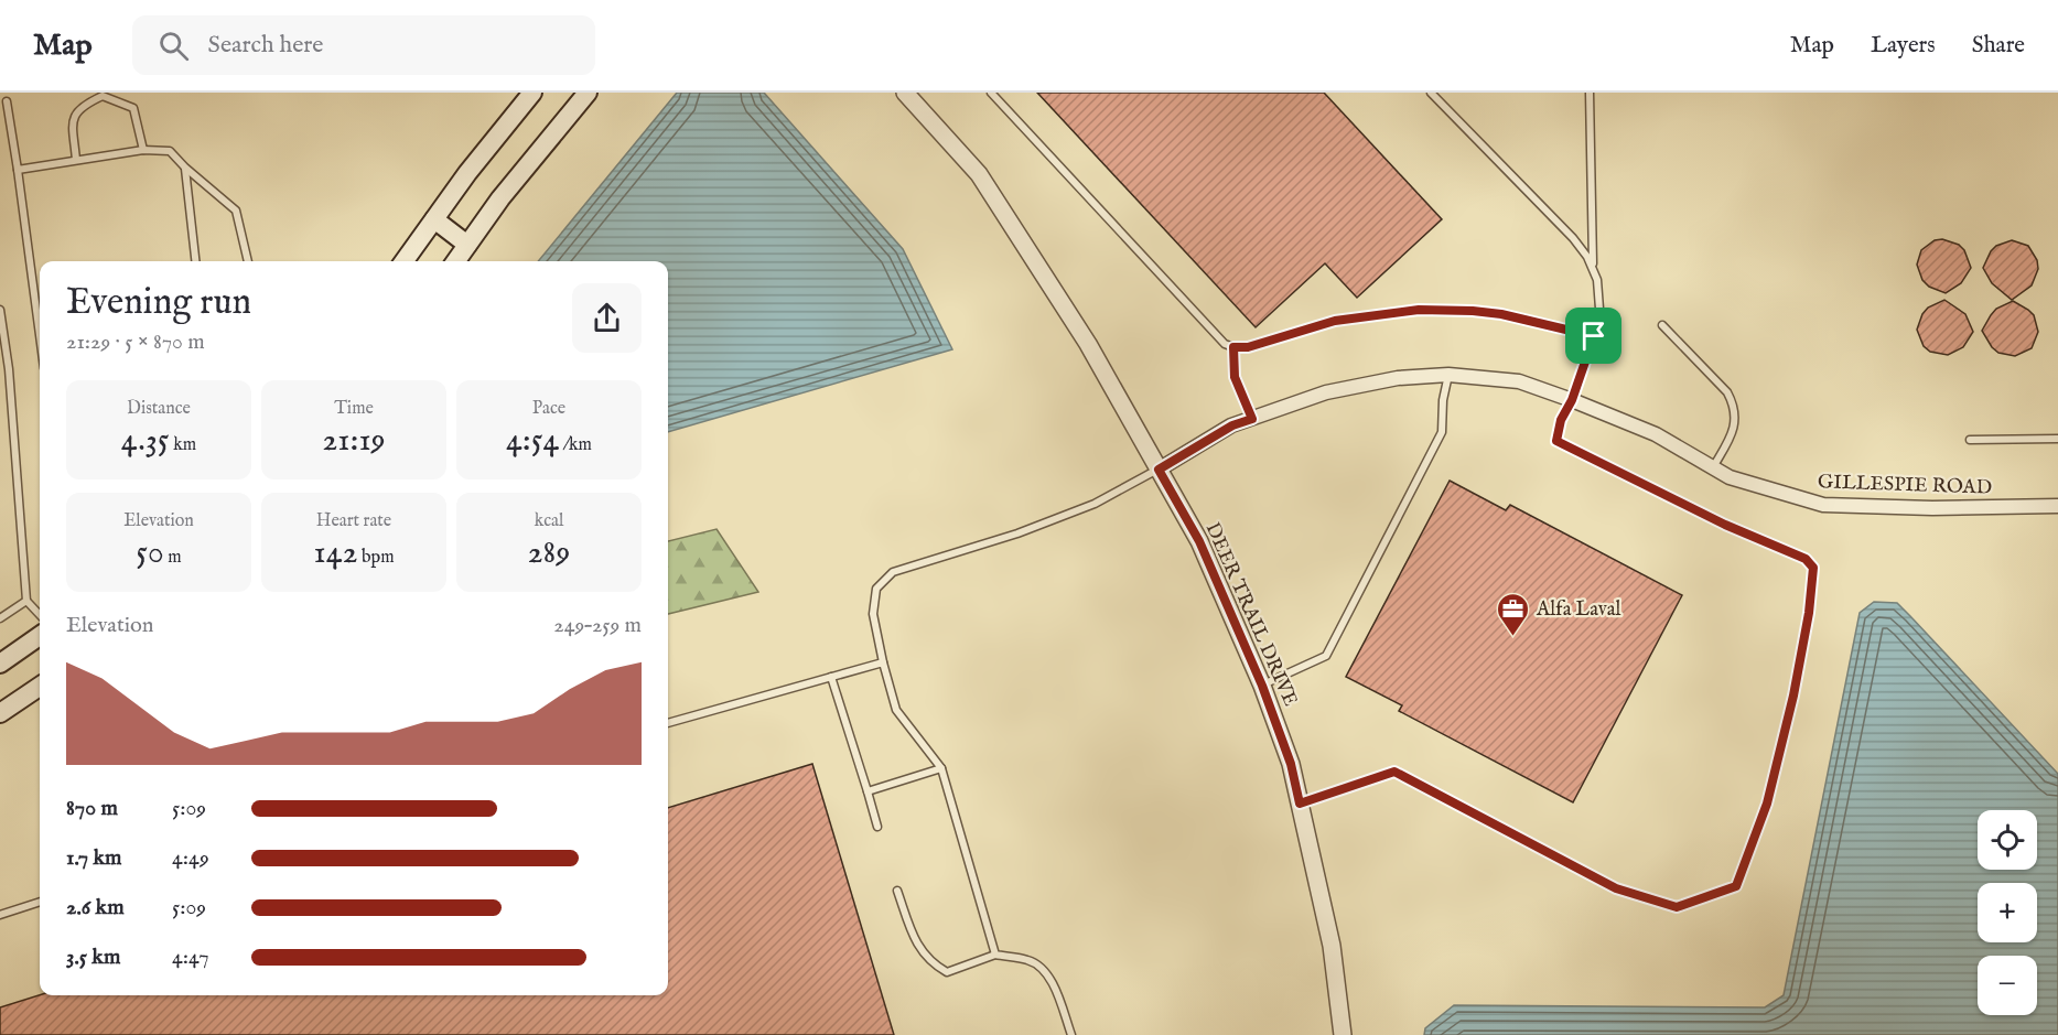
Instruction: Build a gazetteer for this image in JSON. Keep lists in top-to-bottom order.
{
  "streets": {
    "street": ["GILLESPIE ROAD", "DEER TRAIL DRIVE"]
  },
  "crossings": [
    ["GILLESPIE ROAD", "DEER TRAIL DRIVE"]
  ],
  "places": {
    "office": ["Alfa Laval"]
  },
  "page": {
    "header": "Map",
    "search": "Search here",
    "nav": ["Map", "Layers", "Share"],
    "heading": ["Evening run", "21:29 · 5 × 870 m"],
    "stats": [
      ["Distance", "4.35 km"],
      ["Time", "21:19"],
      ["Pace", "4:54 /km"],
      ["Elevation", "50 m"],
      ["Heart rate", "142 bpm"],
      ["kcal", "289"]
    ],
    "chart": ["Elevation", "249–259 m"],
    "list": [
      {
        "name": "870 m",
        "note": "5:09"
      },
      {
        "name": "1.7 km",
        "note": "4:49"
      },
      {
        "name": "2.6 km",
        "note": "5:09"
      },
      {
        "name": "3.5 km",
        "note": "4:47"
      }
    ],
    "map_buttons": ["+", "−"]
  }
}
